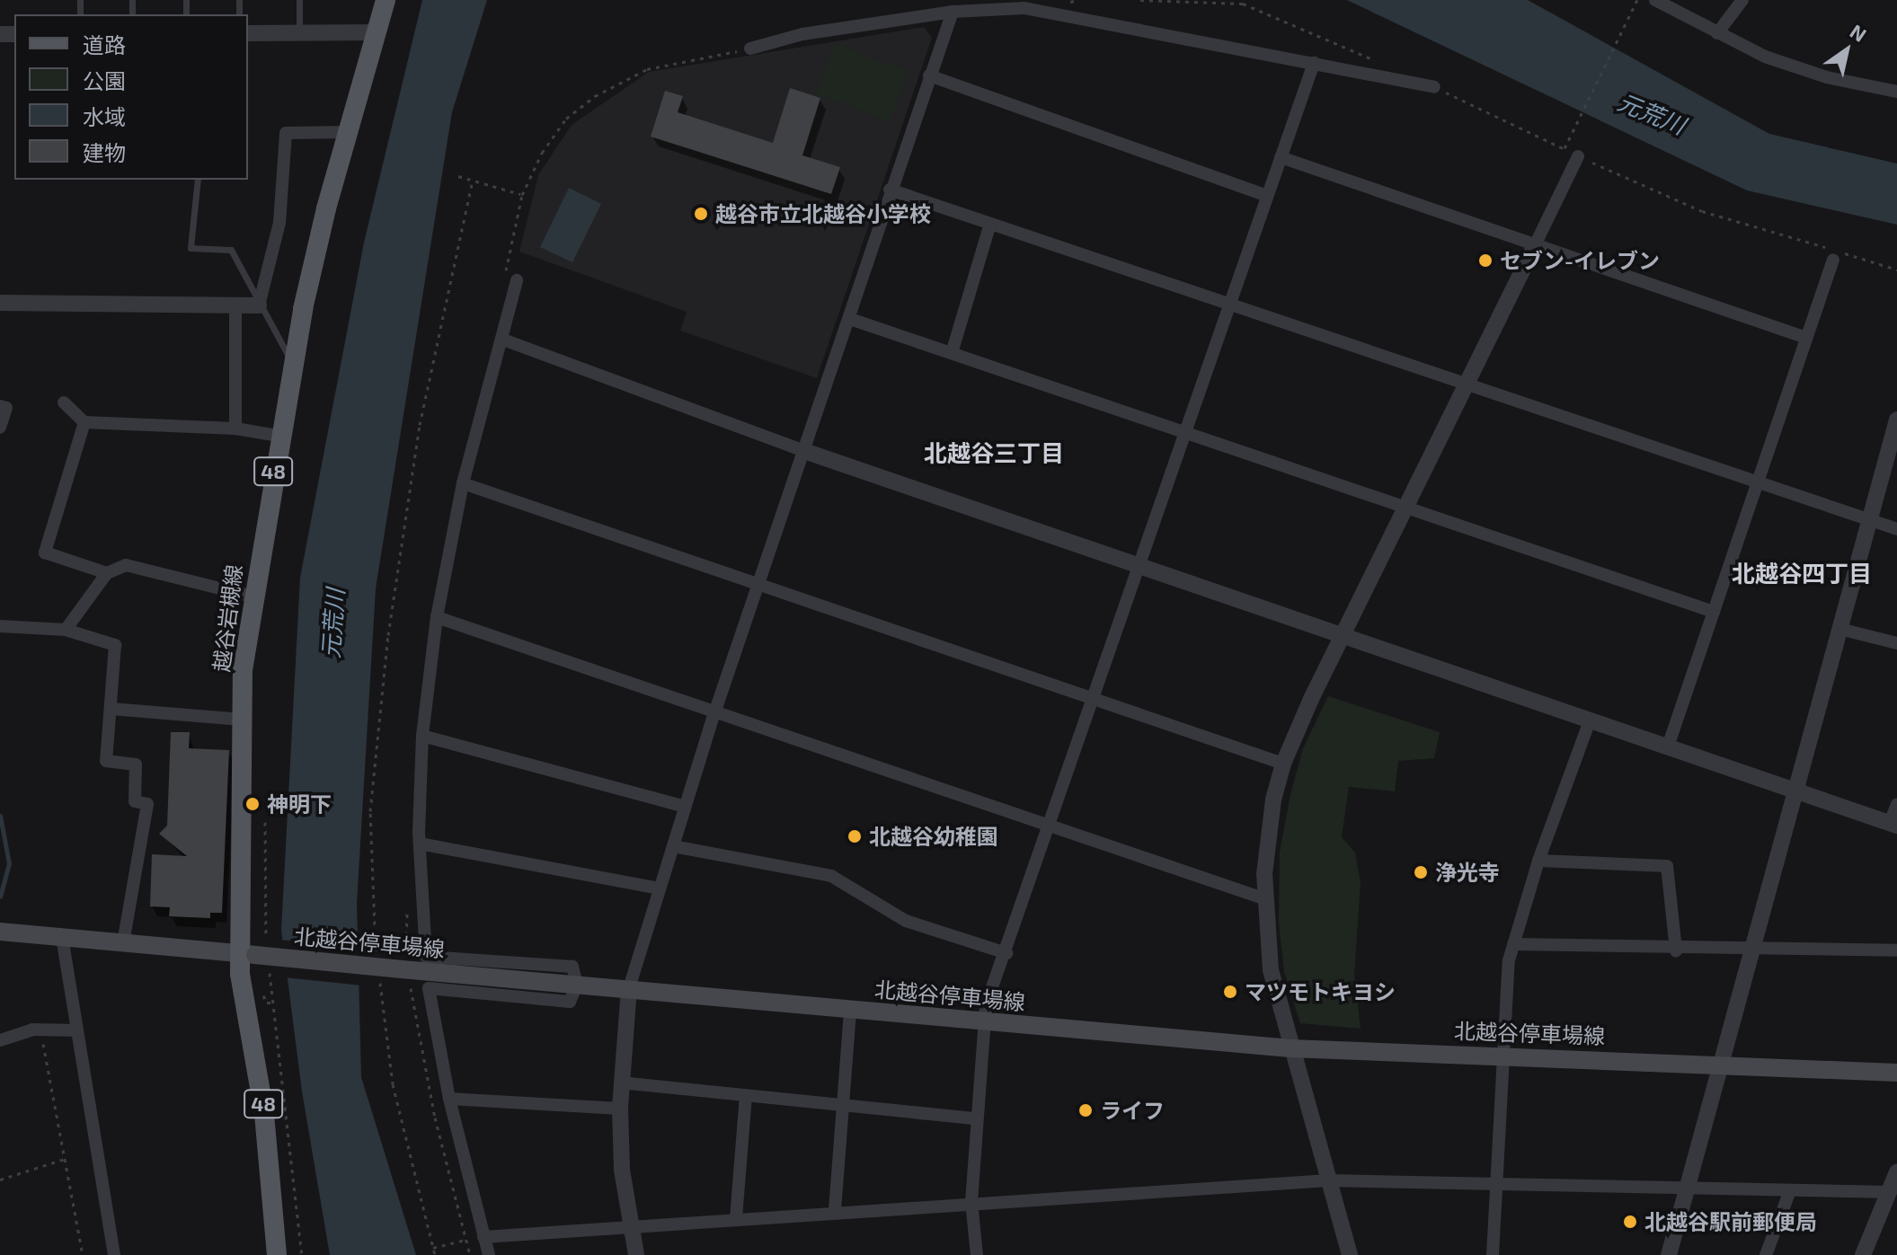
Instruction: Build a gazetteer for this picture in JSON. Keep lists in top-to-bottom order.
{
  "streets": {
    "main road": ["48", "越谷岩槻線", "北越谷停車場線"]
  },
  "crossings": [
    ["越谷岩槻線", "北越谷停車場線"]
  ],
  "districts": ["北越谷三丁目", "北越谷四丁目"],
  "water": ["元荒川"],
  "places": [
    "越谷市立北越谷小学校",
    "セブン-イレブン",
    "神明下",
    "北越谷幼稚園",
    "浄光寺",
    "マツモトキヨシ",
    "ライフ",
    "北越谷駅前郵便局"
  ],
  "legend": [
    "道路",
    "公園",
    "水域",
    "建物"
  ],
  "north": "top right"
}
